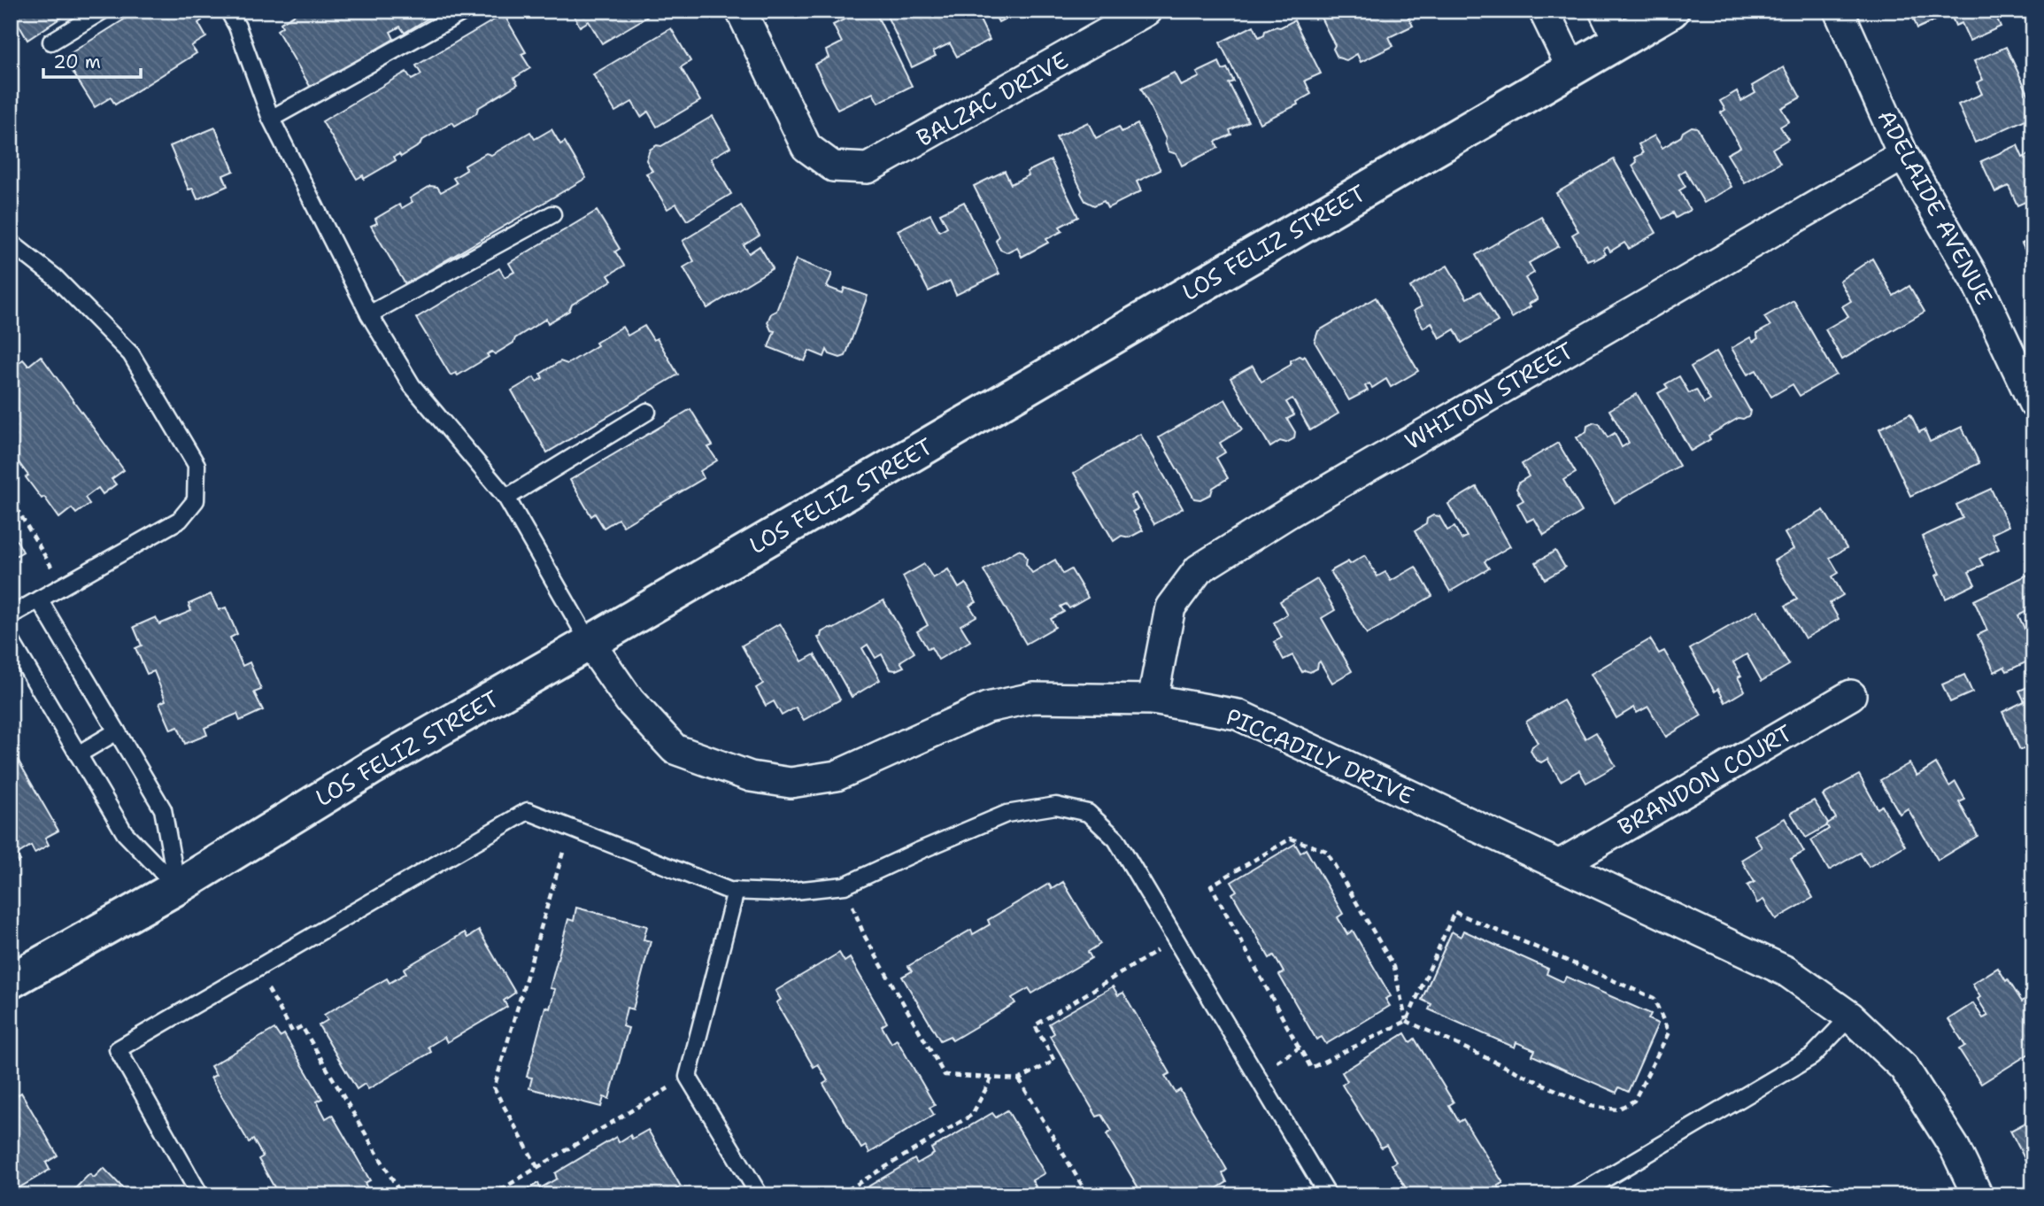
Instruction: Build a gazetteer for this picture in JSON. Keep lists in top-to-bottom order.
{
  "streets": {
    "street": [
      "BALZAC DRIVE",
      "ADELAIDE AVENUE",
      "LOS FELIZ STREET",
      "WHITON STREET",
      "PICCADILY DRIVE",
      "BRANDON COURT"
    ]
  },
  "crossings": [
    ["ADELAIDE AVENUE", "WHITON STREET"],
    ["LOS FELIZ STREET", "PICCADILY DRIVE"],
    ["WHITON STREET", "PICCADILY DRIVE"],
    ["PICCADILY DRIVE", "BRANDON COURT"]
  ],
  "scale_bar": "20 m"
}
